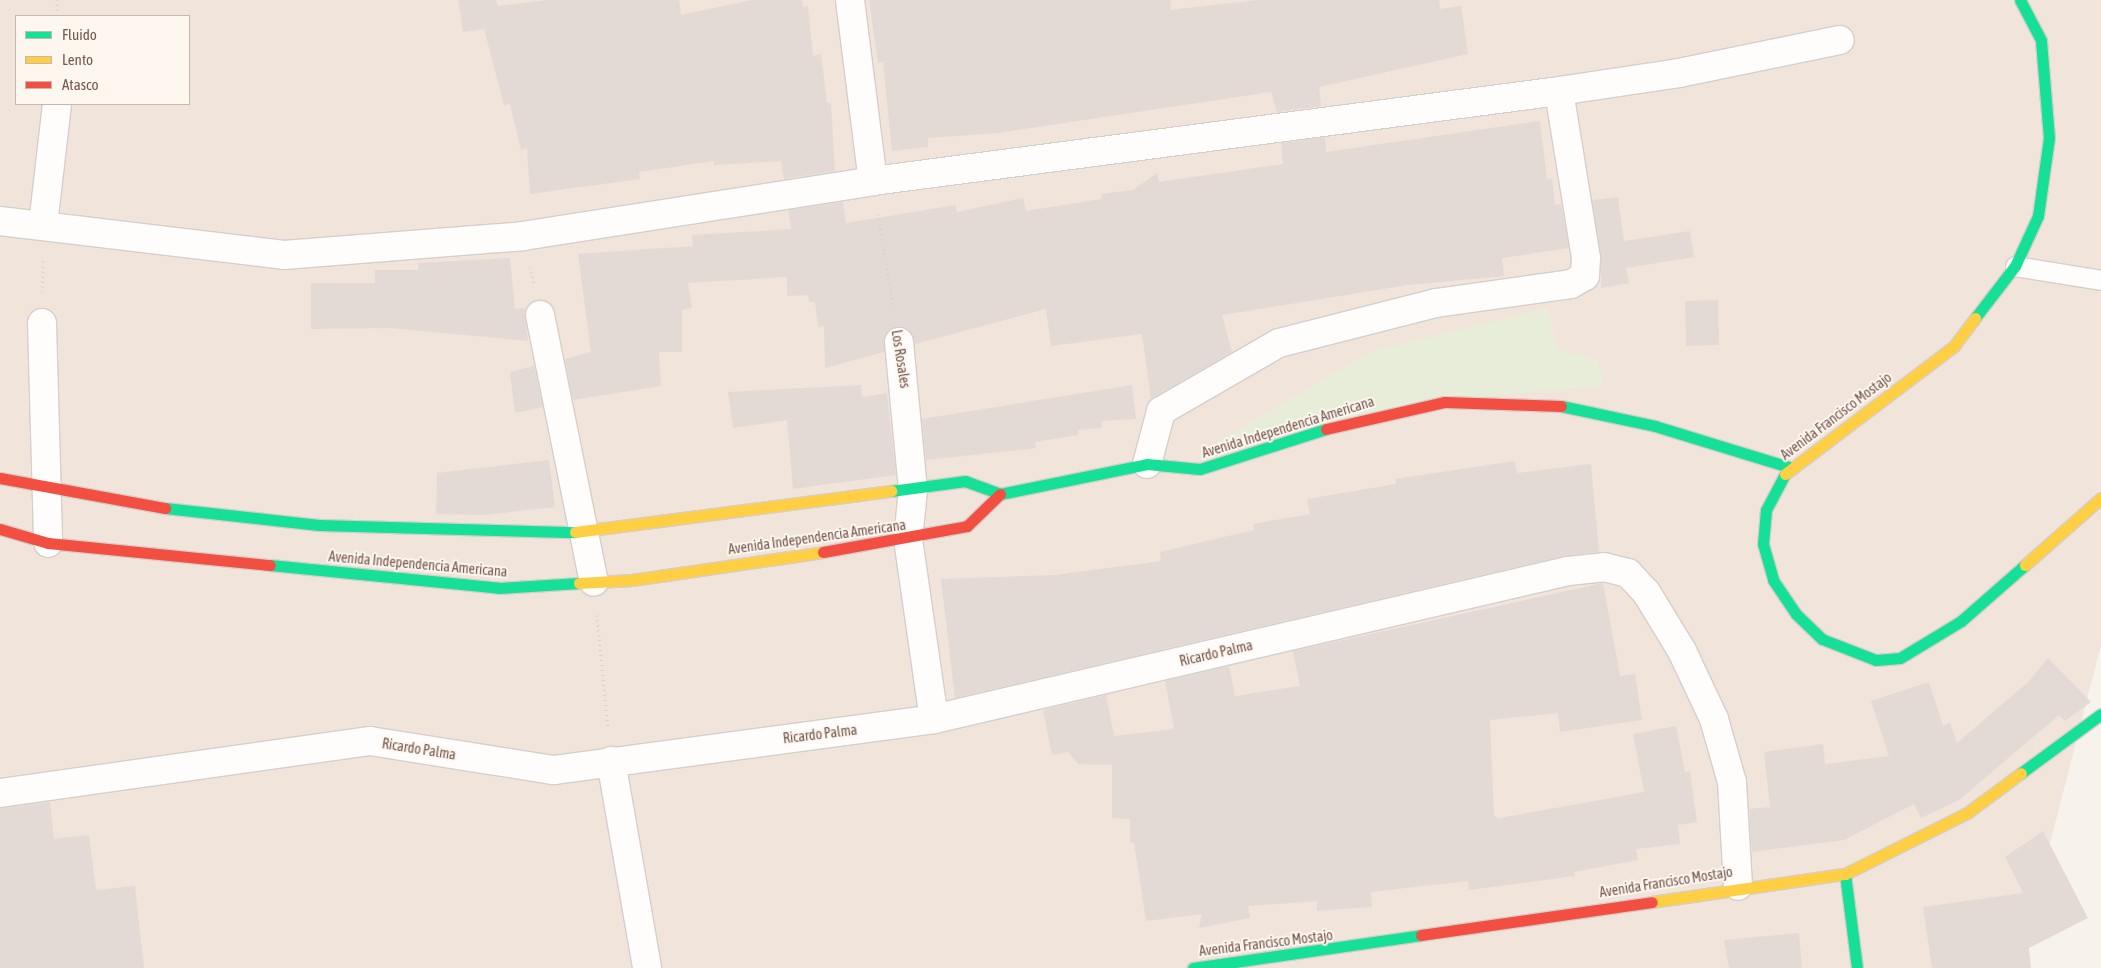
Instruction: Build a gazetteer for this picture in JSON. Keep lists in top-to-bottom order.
{
  "streets": {
    "street": [
      "Los Rosales",
      "Avenida Francisco Mostajo",
      "Avenida Independencia Americana",
      "Ricardo Palma"
    ]
  },
  "crossings": [
    ["Los Rosales", "Avenida Independencia Americana"],
    ["Los Rosales", "Ricardo Palma"],
    ["Avenida Francisco Mostajo", "Avenida Independencia Americana"],
    ["Avenida Francisco Mostajo", "Ricardo Palma"]
  ],
  "legend": ["Fluido", "Lento", "Atasco"]
}
